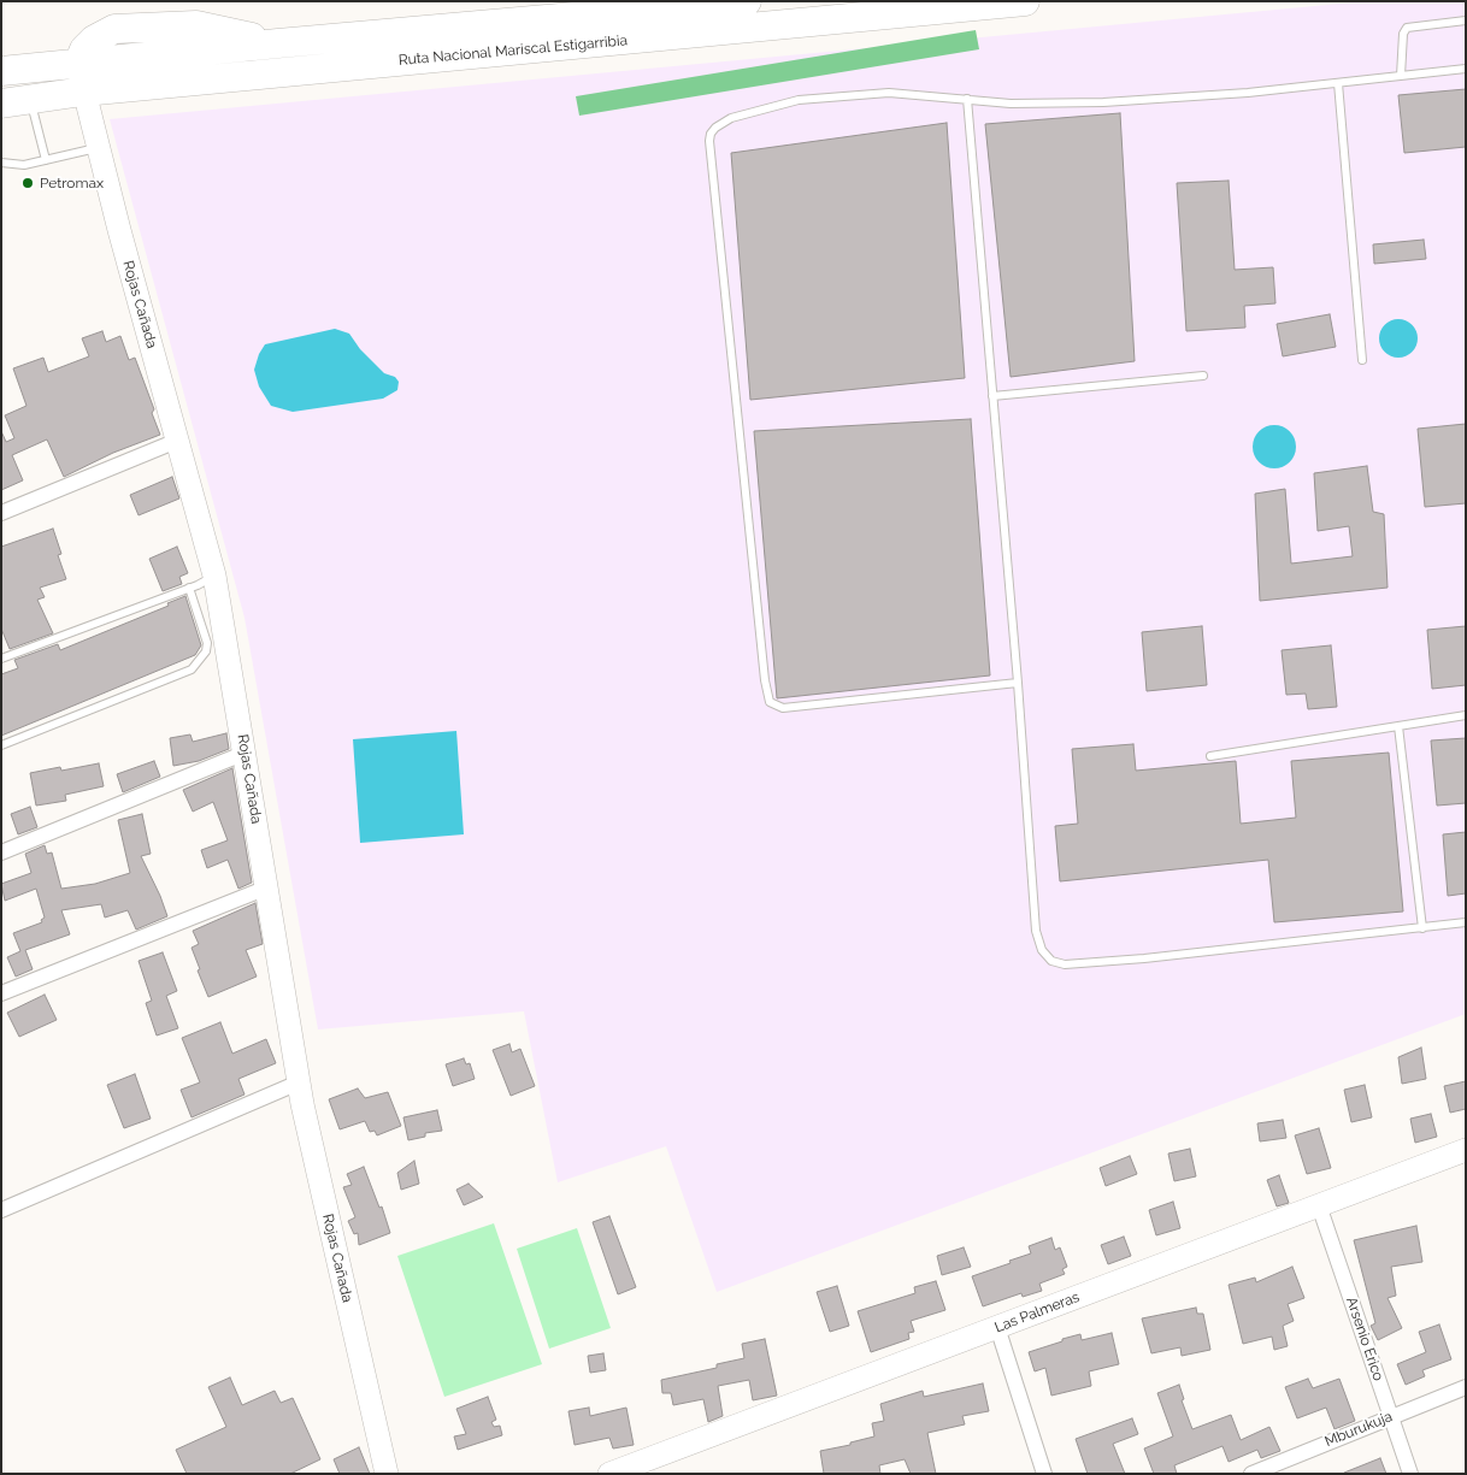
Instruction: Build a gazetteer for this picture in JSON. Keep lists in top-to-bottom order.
{
  "streets": {
    "highway": ["Ruta Nacional Mariscal Estigarribia"],
    "main road": ["Rojas Cañada", "Las Palmeras"],
    "street": ["Arsenio Erico", "Mburukuja"]
  },
  "crossings": [
    ["Ruta Nacional Mariscal Estigarribia", "Rojas Cañada"],
    ["Las Palmeras", "Arsenio Erico"],
    ["Arsenio Erico", "Mburukuja"]
  ],
  "places": ["Petromax"]
}
